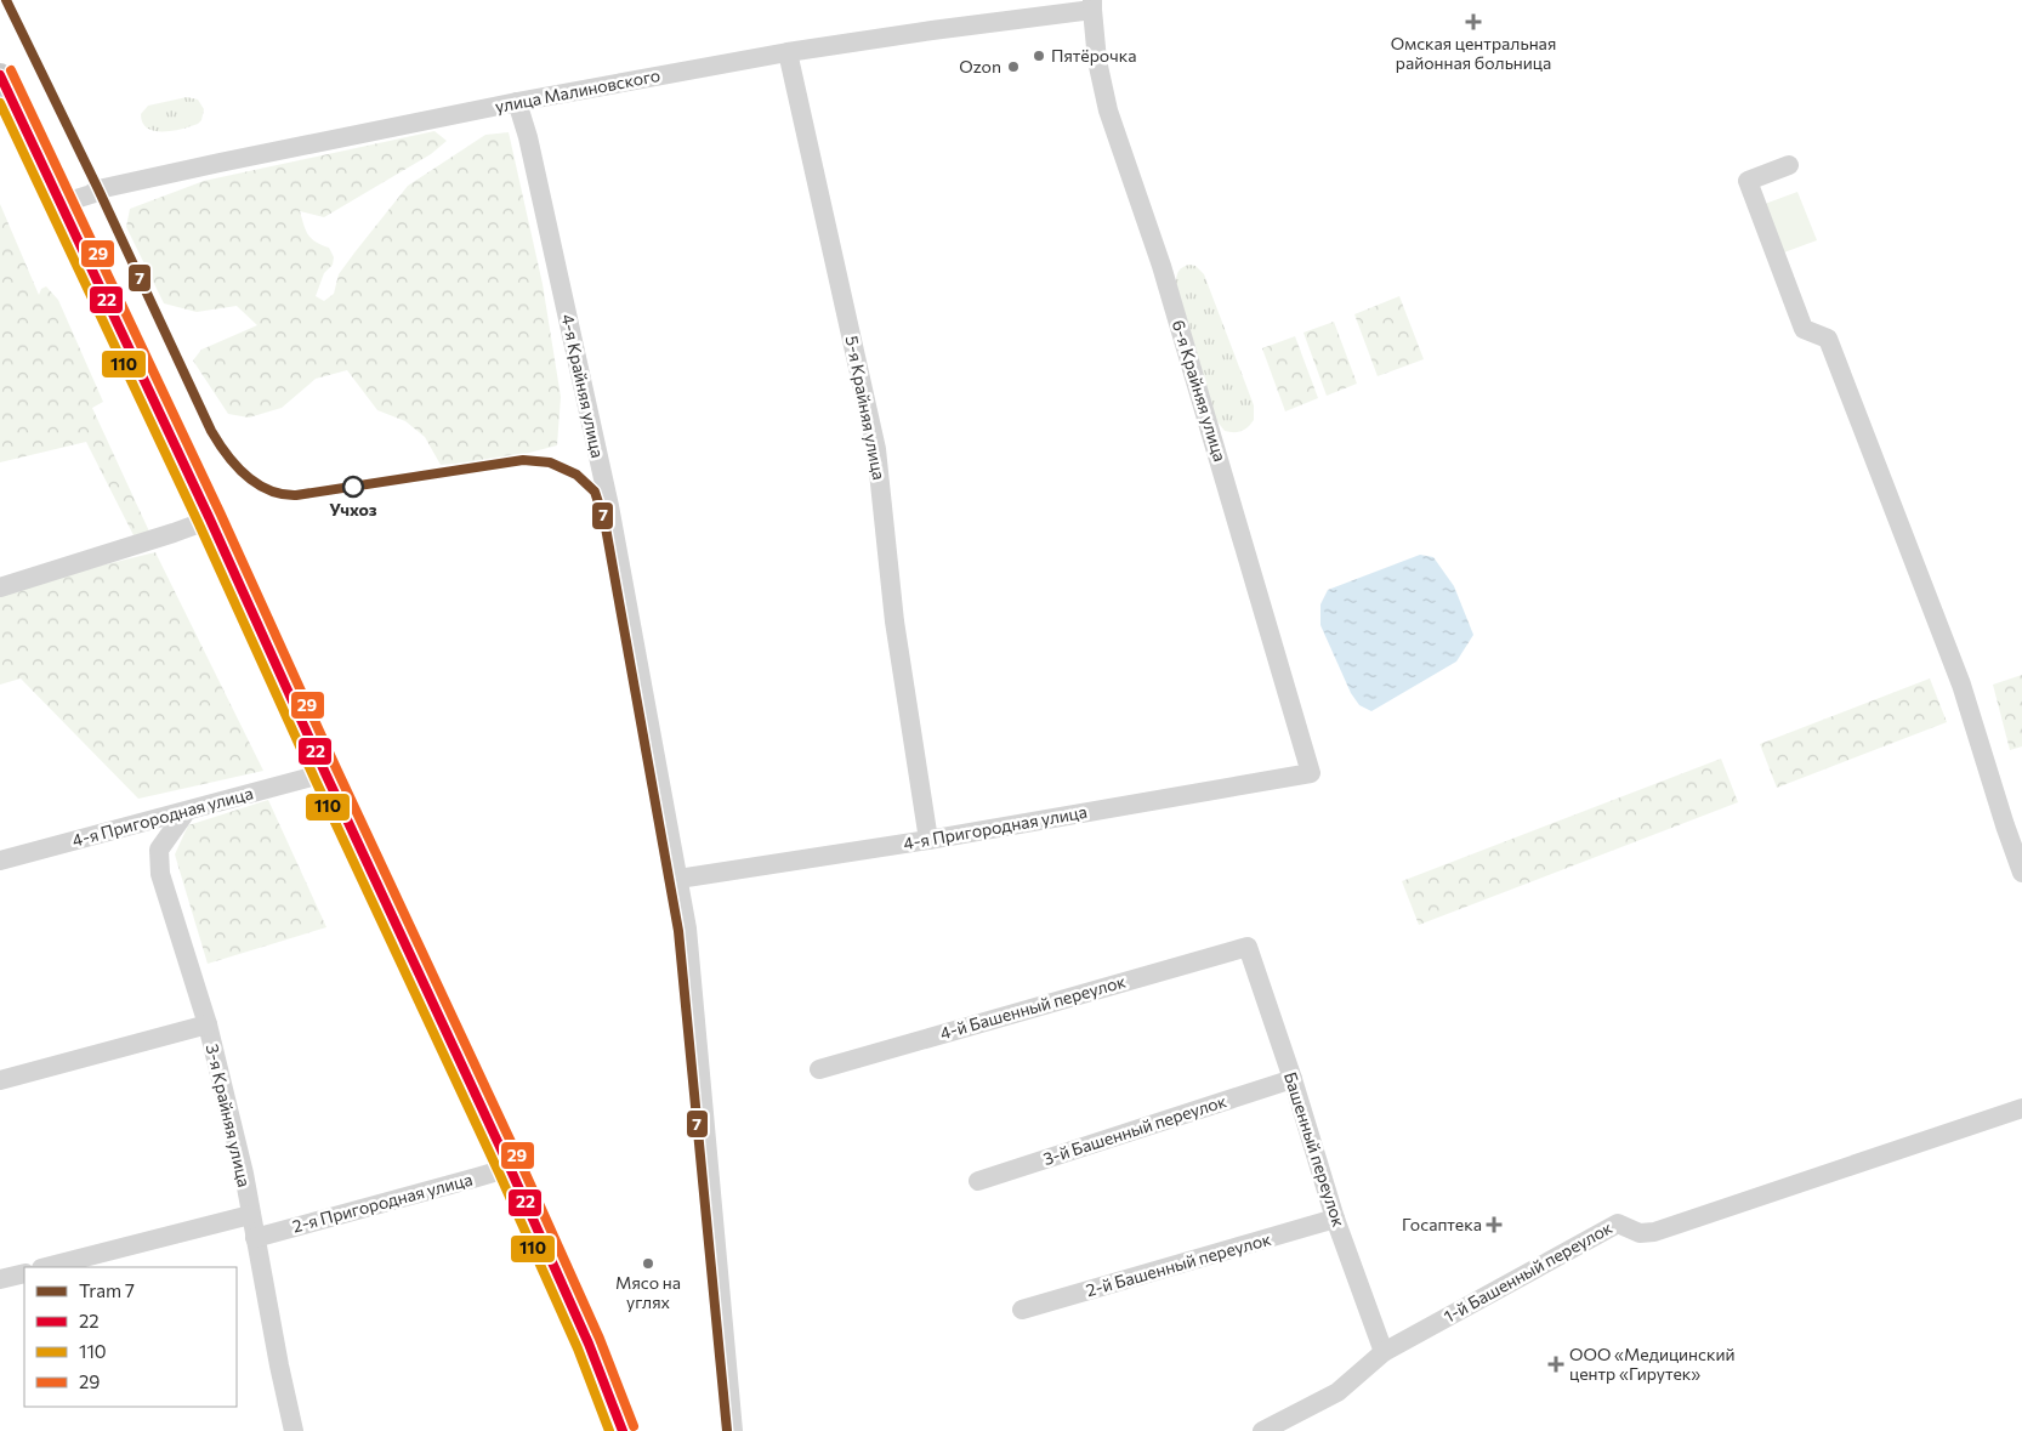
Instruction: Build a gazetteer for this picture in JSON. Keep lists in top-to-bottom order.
{
  "streets": {
    "street": [
      "улица Малиновского",
      "4-я Крайняя улица",
      "6-я Крайняя улица",
      "5-я Крайняя улица",
      "4-я Пригородная улица",
      "4-й Башенный переулок",
      "3-я Крайняя улица",
      "3-й Башенный переулок",
      "Башенный переулок",
      "2-я Пригородная улица",
      "2-й Башенный переулок",
      "1-й Башенный переулок"
    ]
  },
  "crossings": [
    ["улица Малиновского", "4-я Крайняя улица"],
    ["улица Малиновского", "6-я Крайняя улица"],
    ["улица Малиновского", "5-я Крайняя улица"],
    ["4-я Крайняя улица", "4-я Пригородная улица"],
    ["6-я Крайняя улица", "4-я Пригородная улица"],
    ["5-я Крайняя улица", "4-я Пригородная улица"],
    ["4-я Пригородная улица", "3-я Крайняя улица"],
    ["4-й Башенный переулок", "Башенный переулок"],
    ["3-я Крайняя улица", "2-я Пригородная улица"],
    ["3-й Башенный переулок", "Башенный переулок"],
    ["Башенный переулок", "2-й Башенный переулок"],
    ["Башенный переулок", "1-й Башенный переулок"]
  ],
  "places": {
    "health": ["Омская центральная районная больница", "Госаптека", "ООО «Медицинский центр «Гирутек»"],
    "other": [
      "Пятёрочка",
      "Ozon",
      "Учхоз",
      "Мясо на углях"
    ]
  },
  "lines": [
    "tram line 7",
    "transit line 29",
    "transit line 22",
    "transit line 110"
  ],
  "legend": [
    "Tram 7",
    "22",
    "110",
    "29"
  ]
}
